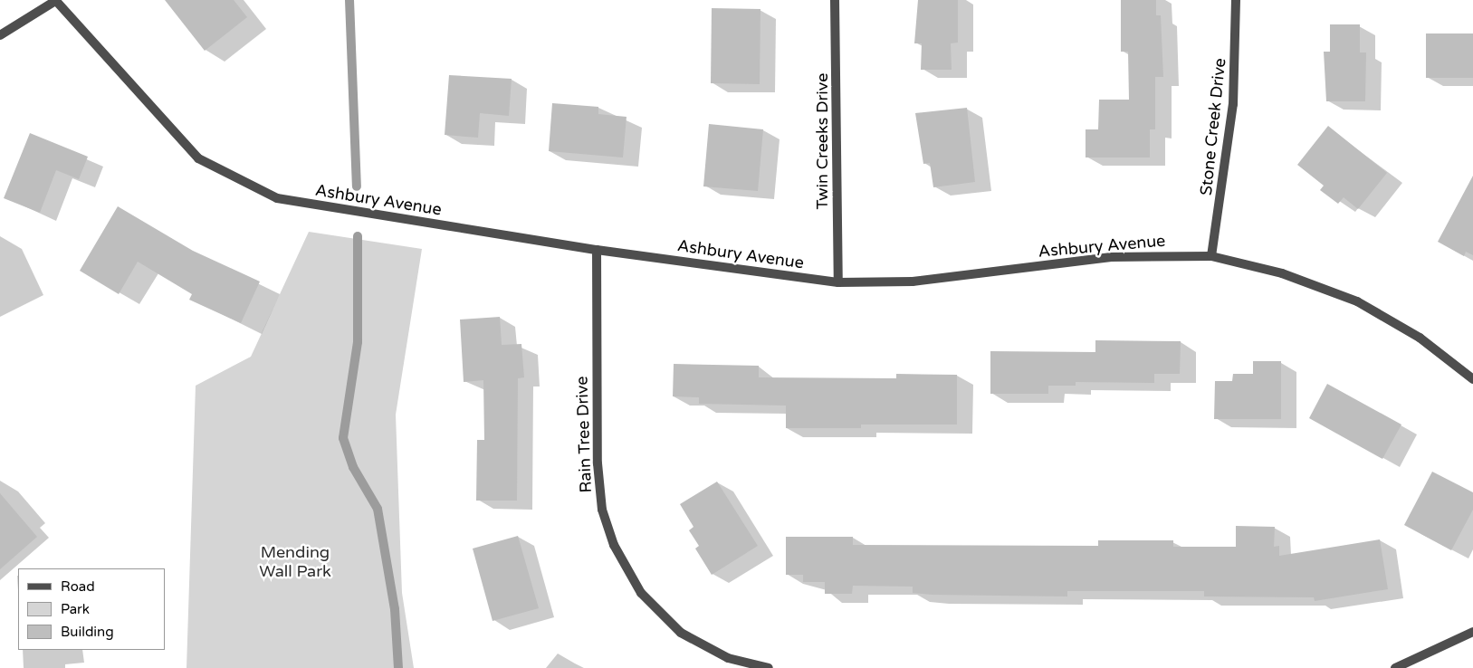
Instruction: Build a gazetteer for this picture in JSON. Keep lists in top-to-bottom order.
{
  "streets": {
    "street": [
      "Stone Creek Drive",
      "Twin Creeks Drive",
      "Ashbury Avenue",
      "Rain Tree Drive"
    ]
  },
  "crossings": [
    ["Stone Creek Drive", "Ashbury Avenue"],
    ["Twin Creeks Drive", "Ashbury Avenue"],
    ["Ashbury Avenue", "Rain Tree Drive"]
  ],
  "parks": ["Mending Wall Park"],
  "legend": ["Road", "Park", "Building"]
}
